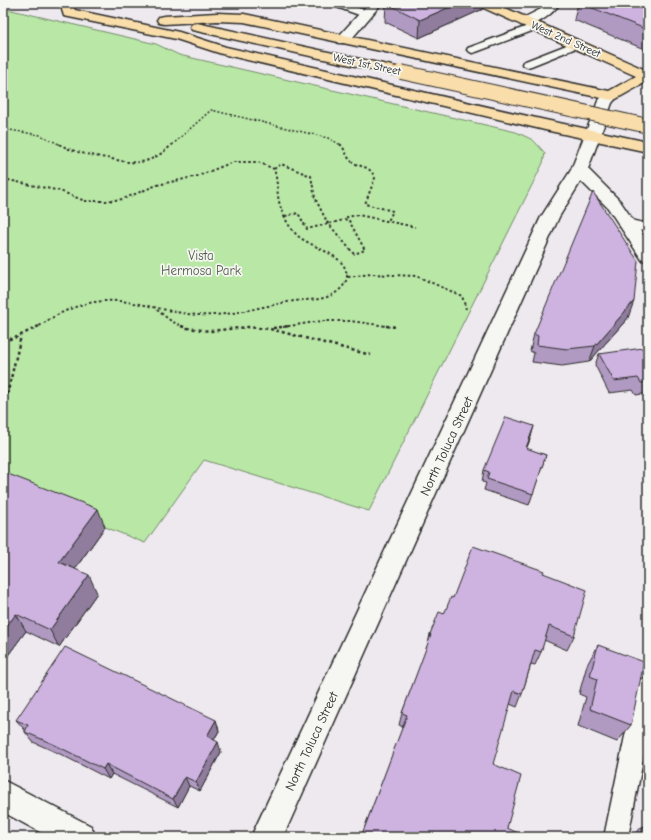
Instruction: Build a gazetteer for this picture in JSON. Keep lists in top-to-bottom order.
{
  "streets": {
    "main road": ["West 2nd Street", "West 1st Street", "North Toluca Street"]
  },
  "crossings": [
    ["West 2nd Street", "North Toluca Street"]
  ],
  "parks": ["Vista Hermosa Park"]
}
